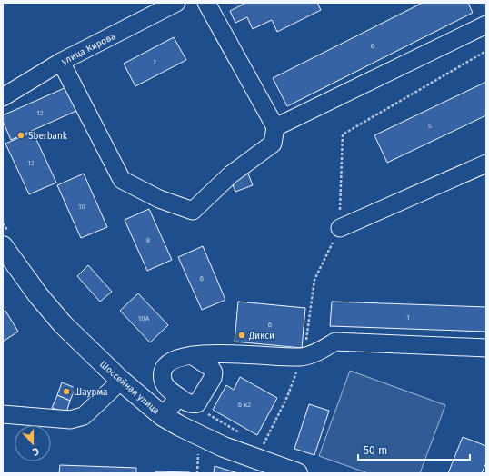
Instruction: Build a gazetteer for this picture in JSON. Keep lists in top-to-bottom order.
{
  "streets": {
    "main road": ["Шоссейная улица"],
    "street": ["улица Кирова"]
  },
  "places": ["Sberbank", "Дикси", "Шаурма"],
  "house_numbers": [
    "6",
    "7",
    "12",
    "5",
    "12",
    "10",
    "8",
    "6",
    "1",
    "10А",
    "6",
    "6 к2"
  ],
  "scale_bar": "50 m",
  "north": "bottom"
}
